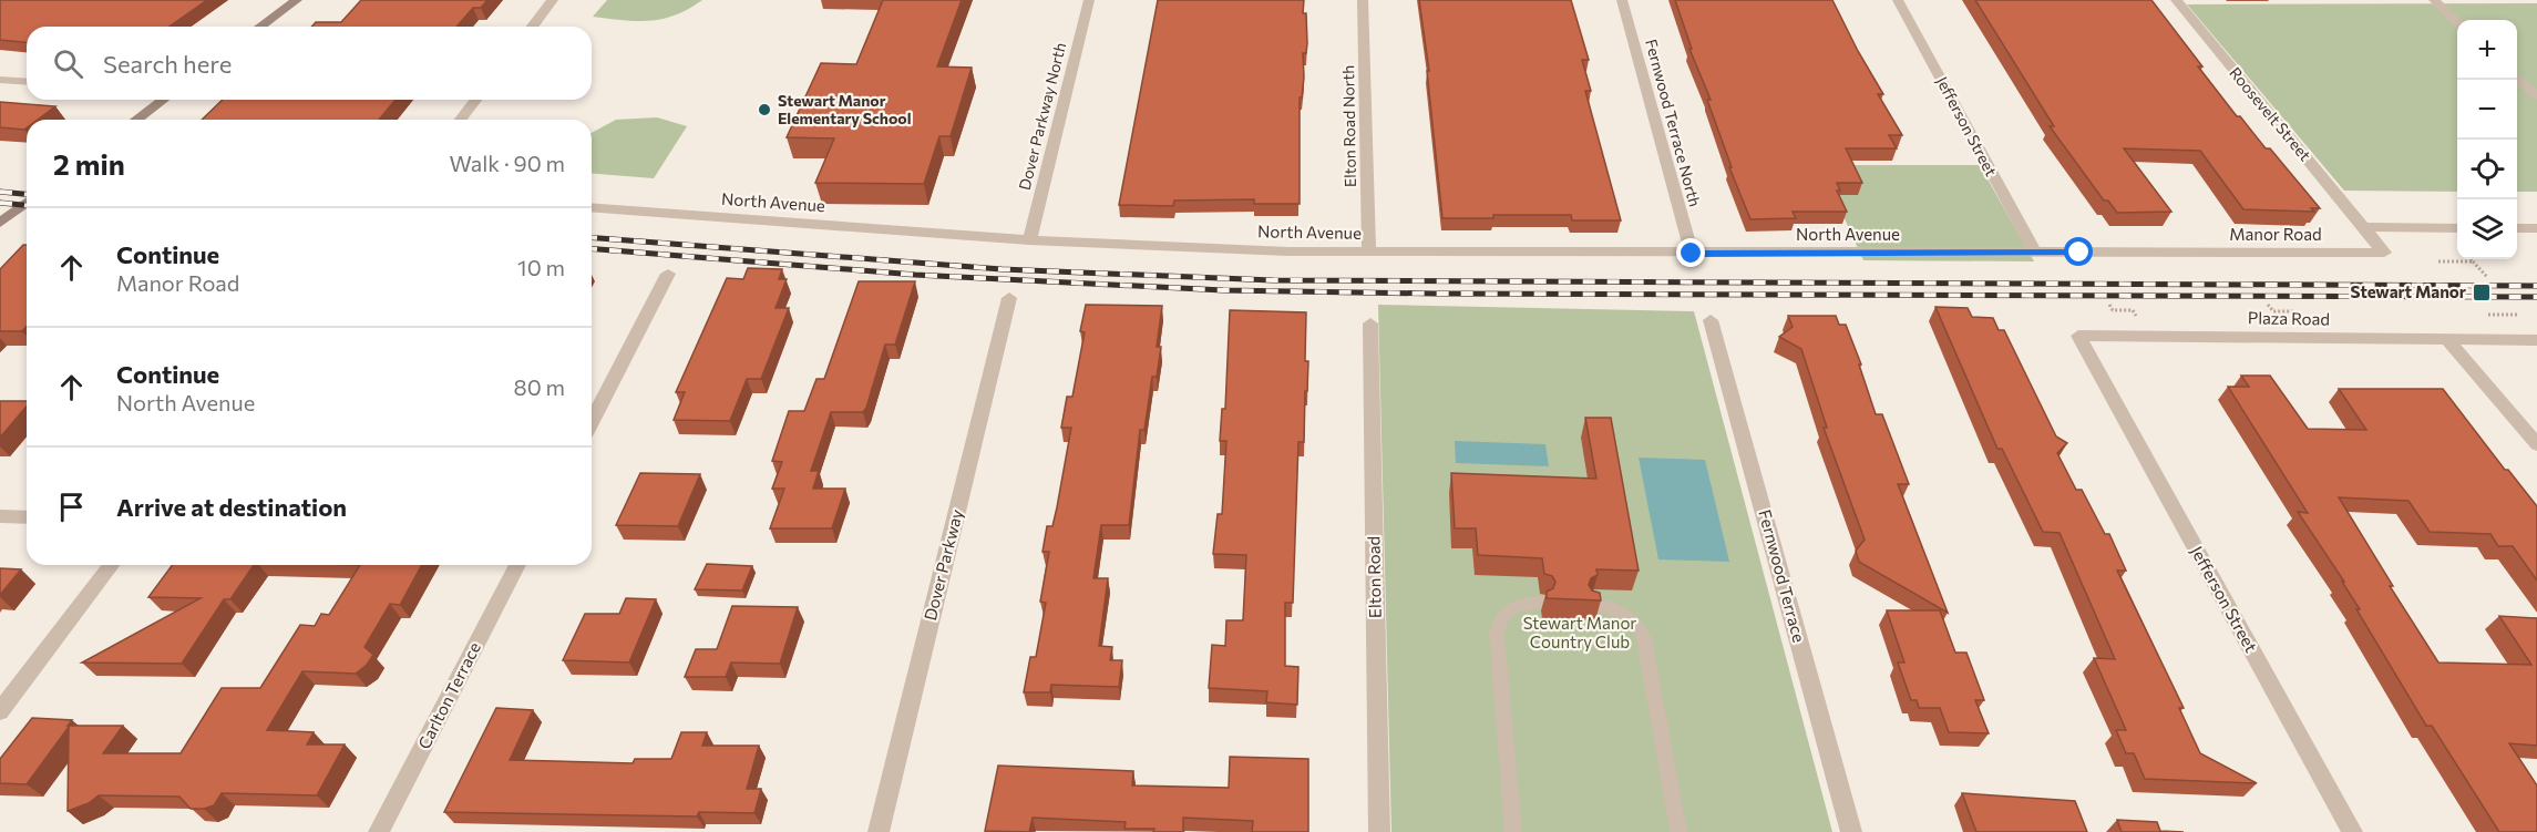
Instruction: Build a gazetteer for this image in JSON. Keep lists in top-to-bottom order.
{
  "streets": {
    "street": [
      "Roosevelt Street",
      "Dover Parkway North",
      "Fernwood Terrace North",
      "Elton Road North",
      "Jefferson Street",
      "North Avenue",
      "Manor Road",
      "Plaza Road",
      "Dover Parkway",
      "Fernwood Terrace",
      "Elton Road",
      "Carlton Terrace"
    ]
  },
  "crossings": [
    ["Roosevelt Street", "Manor Road"],
    ["Dover Parkway North", "North Avenue"],
    ["Fernwood Terrace North", "North Avenue"],
    ["Elton Road North", "North Avenue"],
    ["Jefferson Street", "North Avenue"],
    ["Jefferson Street", "Manor Road"],
    ["Jefferson Street", "Plaza Road"],
    ["North Avenue", "Manor Road"]
  ],
  "parks": ["Stewart Manor Country Club"],
  "places": {
    "other": ["Stewart Manor Elementary School"],
    "transit": ["Stewart Manor"]
  },
  "page": {
    "map_buttons": ["+", "−"],
    "search": "Search here",
    "heading": ["2 min", "Walk · 90 m"],
    "list": [
      ["Continue", "Manor Road", "10 m"],
      ["Continue", "North Avenue", "80 m"],
      "Arrive at destination"
    ]
  }
}
